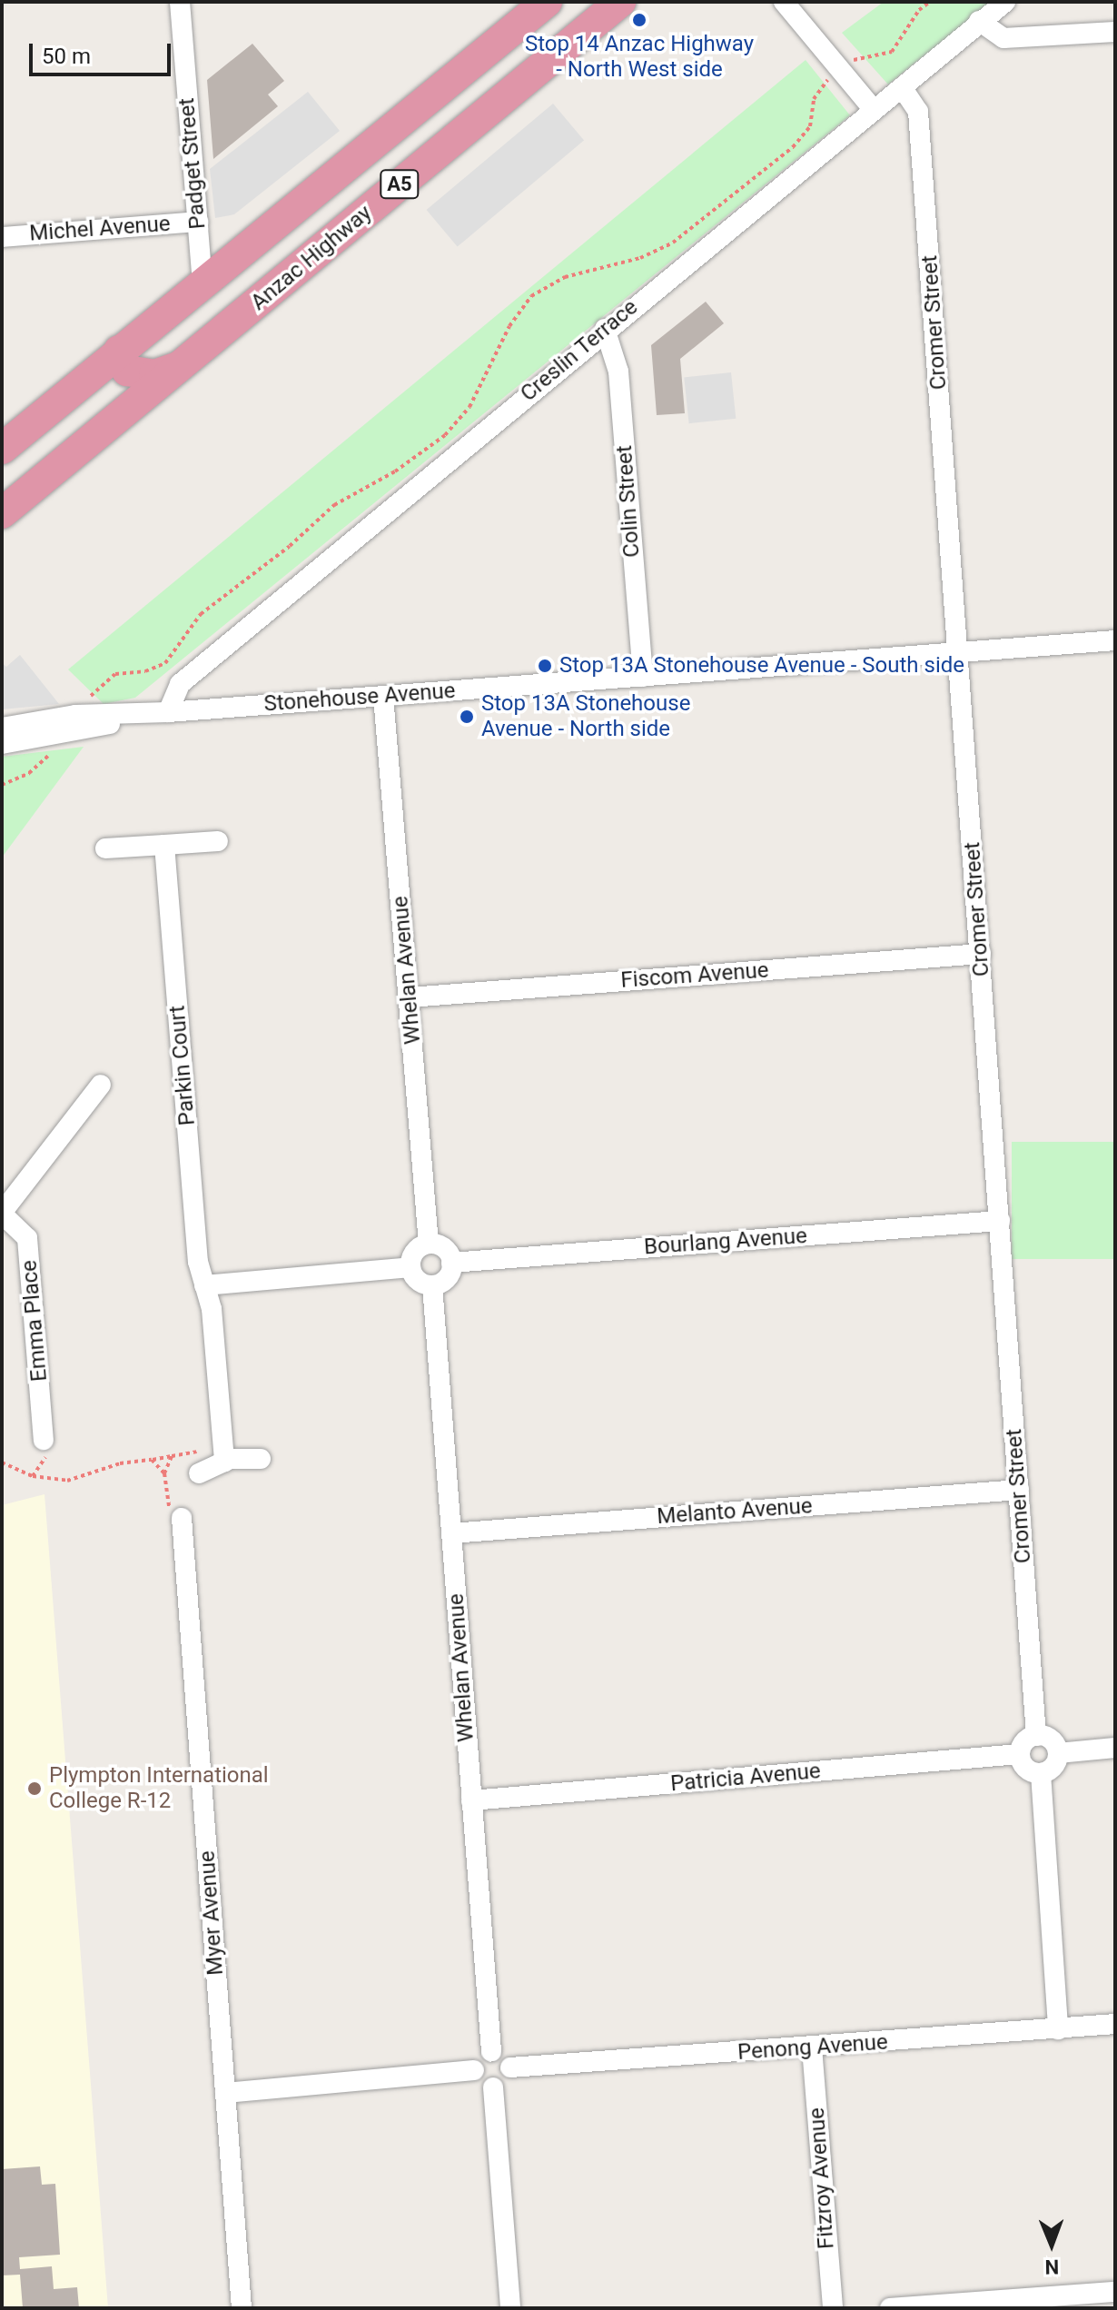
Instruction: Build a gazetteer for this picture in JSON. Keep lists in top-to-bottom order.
{
  "streets": {
    "highway": ["A5", "Anzac Highway"],
    "street": [
      "Padget Street",
      "Michel Avenue",
      "Cromer Street",
      "Creslin Terrace",
      "Colin Street",
      "Stonehouse Avenue",
      "Whelan Avenue",
      "Fiscom Avenue",
      "Parkin Court",
      "Bourlang Avenue",
      "Emma Place",
      "Melanto Avenue",
      "Patricia Avenue",
      "Myer Avenue",
      "Penong Avenue",
      "Fitzroy Avenue"
    ]
  },
  "crossings": [
    ["Padget Street", "A5"],
    ["Padget Street", "Michel Avenue"],
    ["Cromer Street", "Creslin Terrace"],
    ["Cromer Street", "Stonehouse Avenue"],
    ["Cromer Street", "Fiscom Avenue"],
    ["Cromer Street", "Bourlang Avenue"],
    ["Cromer Street", "Melanto Avenue"],
    ["Cromer Street", "Patricia Avenue"],
    ["Creslin Terrace", "Colin Street"],
    ["Creslin Terrace", "Stonehouse Avenue"],
    ["Colin Street", "Stonehouse Avenue"],
    ["Stonehouse Avenue", "Whelan Avenue"],
    ["Whelan Avenue", "Fiscom Avenue"],
    ["Whelan Avenue", "Bourlang Avenue"],
    ["Whelan Avenue", "Melanto Avenue"],
    ["Whelan Avenue", "Patricia Avenue"],
    ["Whelan Avenue", "Penong Avenue"],
    ["Penong Avenue", "Fitzroy Avenue"]
  ],
  "places": [
    "Stop 14 Anzac Highway - North West side",
    "Stop 13A Stonehouse Avenue - South side",
    "Stop 13A Stonehouse Avenue - North side",
    "Plympton International College R-12"
  ],
  "scale_bar": "50 m",
  "north": "bottom"
}
